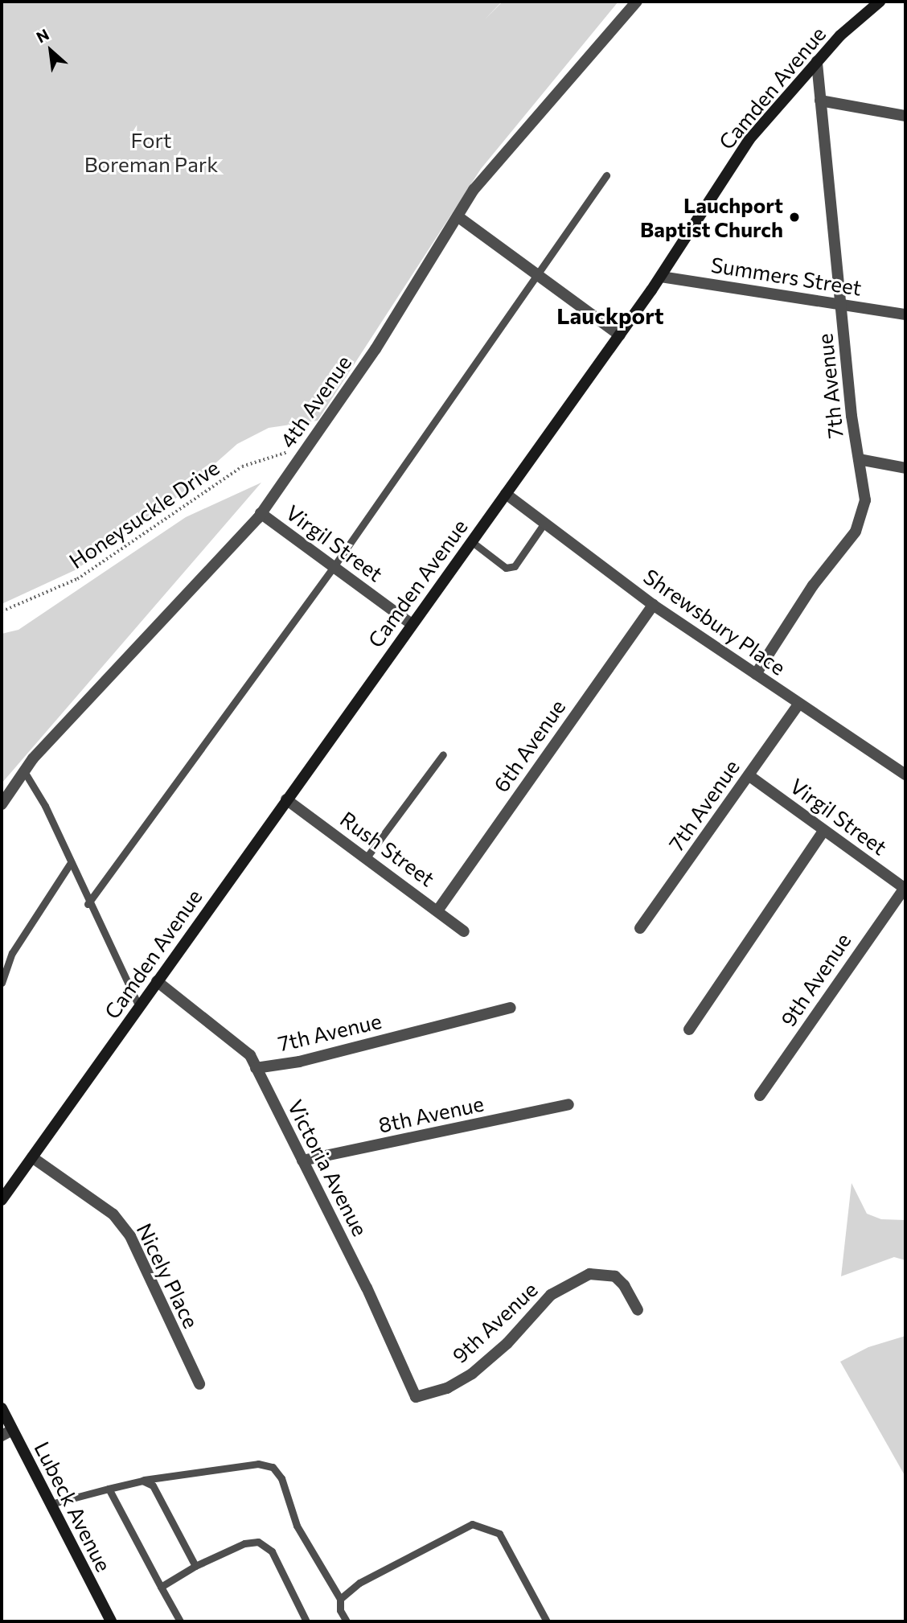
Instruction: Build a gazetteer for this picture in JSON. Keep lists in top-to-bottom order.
{
  "streets": {
    "street": [
      "Camden Avenue",
      "Summers Street",
      "7th Avenue",
      "4th Avenue",
      "Virgil Street",
      "Shrewsbury Place",
      "6th Avenue",
      "Rush Street",
      "9th Avenue",
      "8th Avenue",
      "Victoria Avenue",
      "Nicely Place",
      "Lubeck Avenue"
    ],
    "path": ["Honeysuckle Drive"]
  },
  "crossings": [
    ["Camden Avenue", "Summers Street"],
    ["Camden Avenue", "7th Avenue"],
    ["Camden Avenue", "Virgil Street"],
    ["Camden Avenue", "Shrewsbury Place"],
    ["Camden Avenue", "Rush Street"],
    ["Camden Avenue", "Victoria Avenue"],
    ["Camden Avenue", "Nicely Place"],
    ["Summers Street", "7th Avenue"],
    ["7th Avenue", "Virgil Street"],
    ["7th Avenue", "Shrewsbury Place"],
    ["7th Avenue", "Victoria Avenue"],
    ["4th Avenue", "Honeysuckle Drive"],
    ["4th Avenue", "Virgil Street"],
    ["Virgil Street", "9th Avenue"],
    ["Shrewsbury Place", "6th Avenue"],
    ["6th Avenue", "Rush Street"],
    ["9th Avenue", "Victoria Avenue"],
    ["8th Avenue", "Victoria Avenue"]
  ],
  "districts": ["Lauckport"],
  "parks": ["Fort Boreman Park"],
  "places": ["Lauchport Baptist Church"],
  "north": "top left"
}
